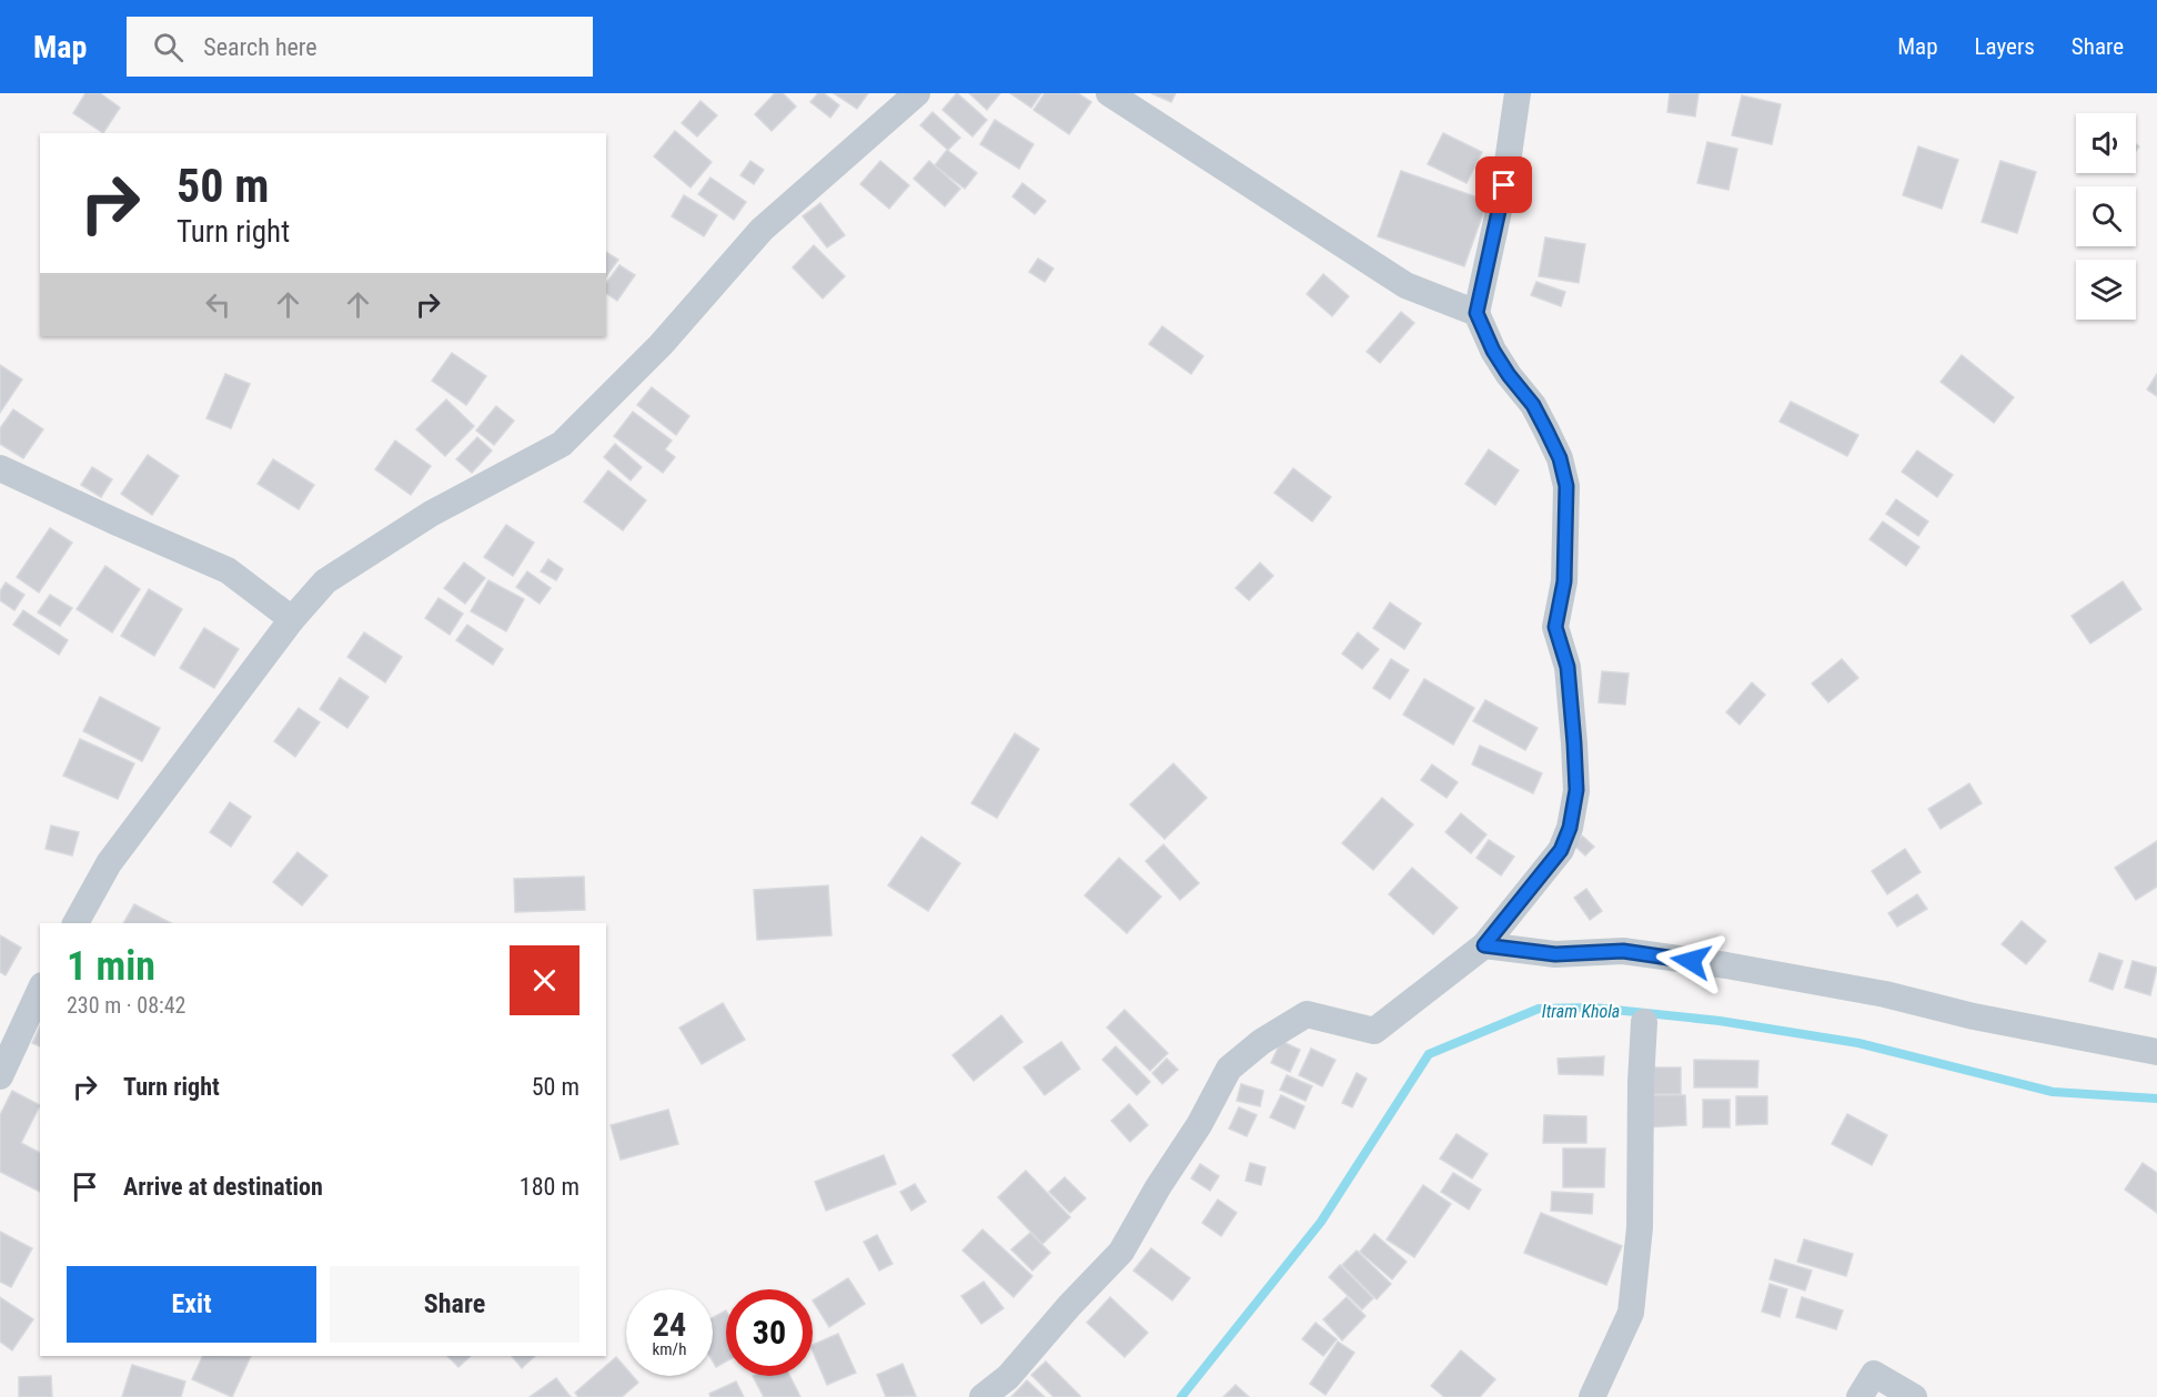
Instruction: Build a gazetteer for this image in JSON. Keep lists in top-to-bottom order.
{
  "water": ["Itram Khola"],
  "page": {
    "header": "Map",
    "search": "Search here",
    "nav": ["Map", "Layers", "Share"],
    "turn": ["50 m", "Turn right"],
    "heading": ["1 min", "230 m · 08:42"],
    "list": [
      {
        "name": "Turn right",
        "value": "50 m"
      },
      {
        "name": "Arrive at destination",
        "value": "180 m"
      }
    ],
    "buttons": ["Exit", "Share"],
    "speed": "24 km/h",
    "limit": "30"
  }
}
